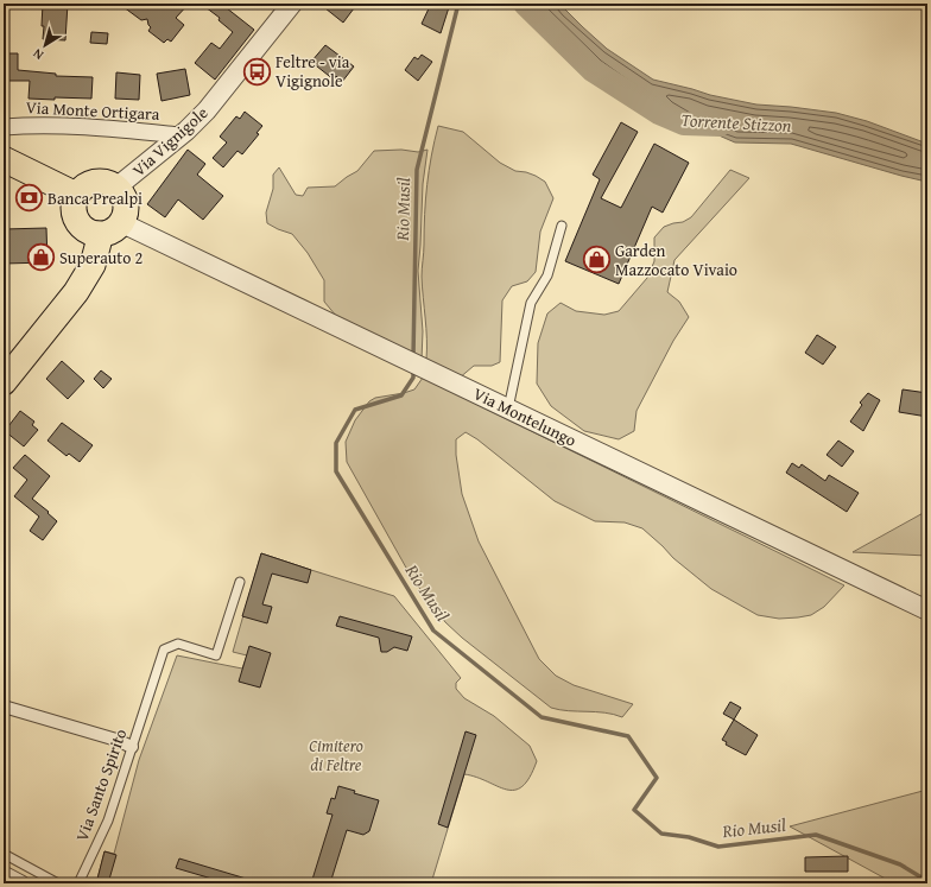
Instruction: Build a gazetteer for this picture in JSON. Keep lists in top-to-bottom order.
{
  "streets": {
    "street": ["Via Monte Ortigara", "Via Vignigole", "Via Montelungo"],
    "lane": ["Via Santo Spirito"]
  },
  "crossings": [
    ["Via Monte Ortigara", "Via Vignigole"],
    ["Via Vignigole", "Via Montelungo"]
  ],
  "water": ["Torrente Stizzon", "Rio Musil"],
  "parks": ["Cimitero di Feltre"],
  "places": {
    "bus stop": ["Feltre - via Vigignole"],
    "bank": ["Banca Prealpi"],
    "shop": ["Superauto 2", "Garden Mazzocato Vivaio"]
  },
  "north": "bottom left"
}
